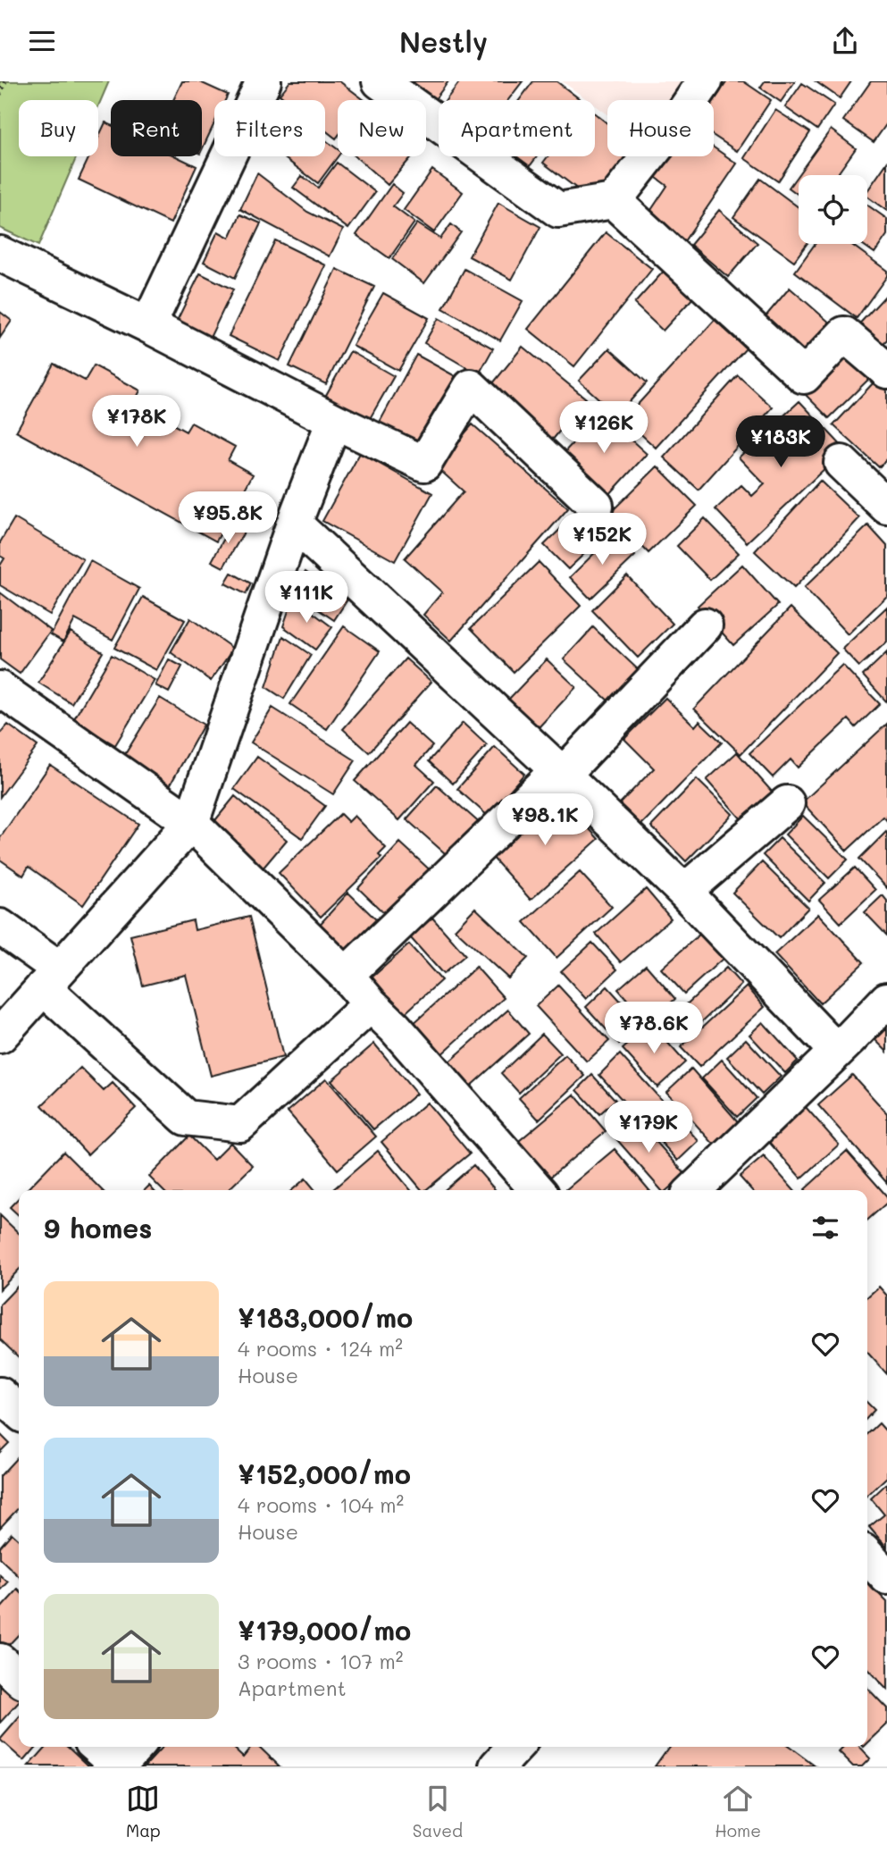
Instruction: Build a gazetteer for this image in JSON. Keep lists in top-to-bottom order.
{
  "page": {
    "header": "Nestly",
    "chip": [
      "Buy",
      "Rent",
      "Filters",
      "New",
      "Apartment",
      "House"
    ],
    "price": [
      "¥178K",
      "¥126K",
      "¥183K",
      "¥95.8K",
      "¥152K",
      "¥111K",
      "¥98.1K",
      "¥78.6K",
      "¥179K"
    ],
    "heading": "9 homes",
    "list": [
      {
        "name": "¥183,000/mo",
        "note": "4 rooms · 124 m² · House"
      },
      {
        "name": "¥152,000/mo",
        "note": "4 rooms · 104 m² · House"
      },
      {
        "name": "¥179,000/mo",
        "note": "3 rooms · 107 m² · Apartment"
      }
    ],
    "tabs": ["Map", "Saved", "Home"]
  }
}
